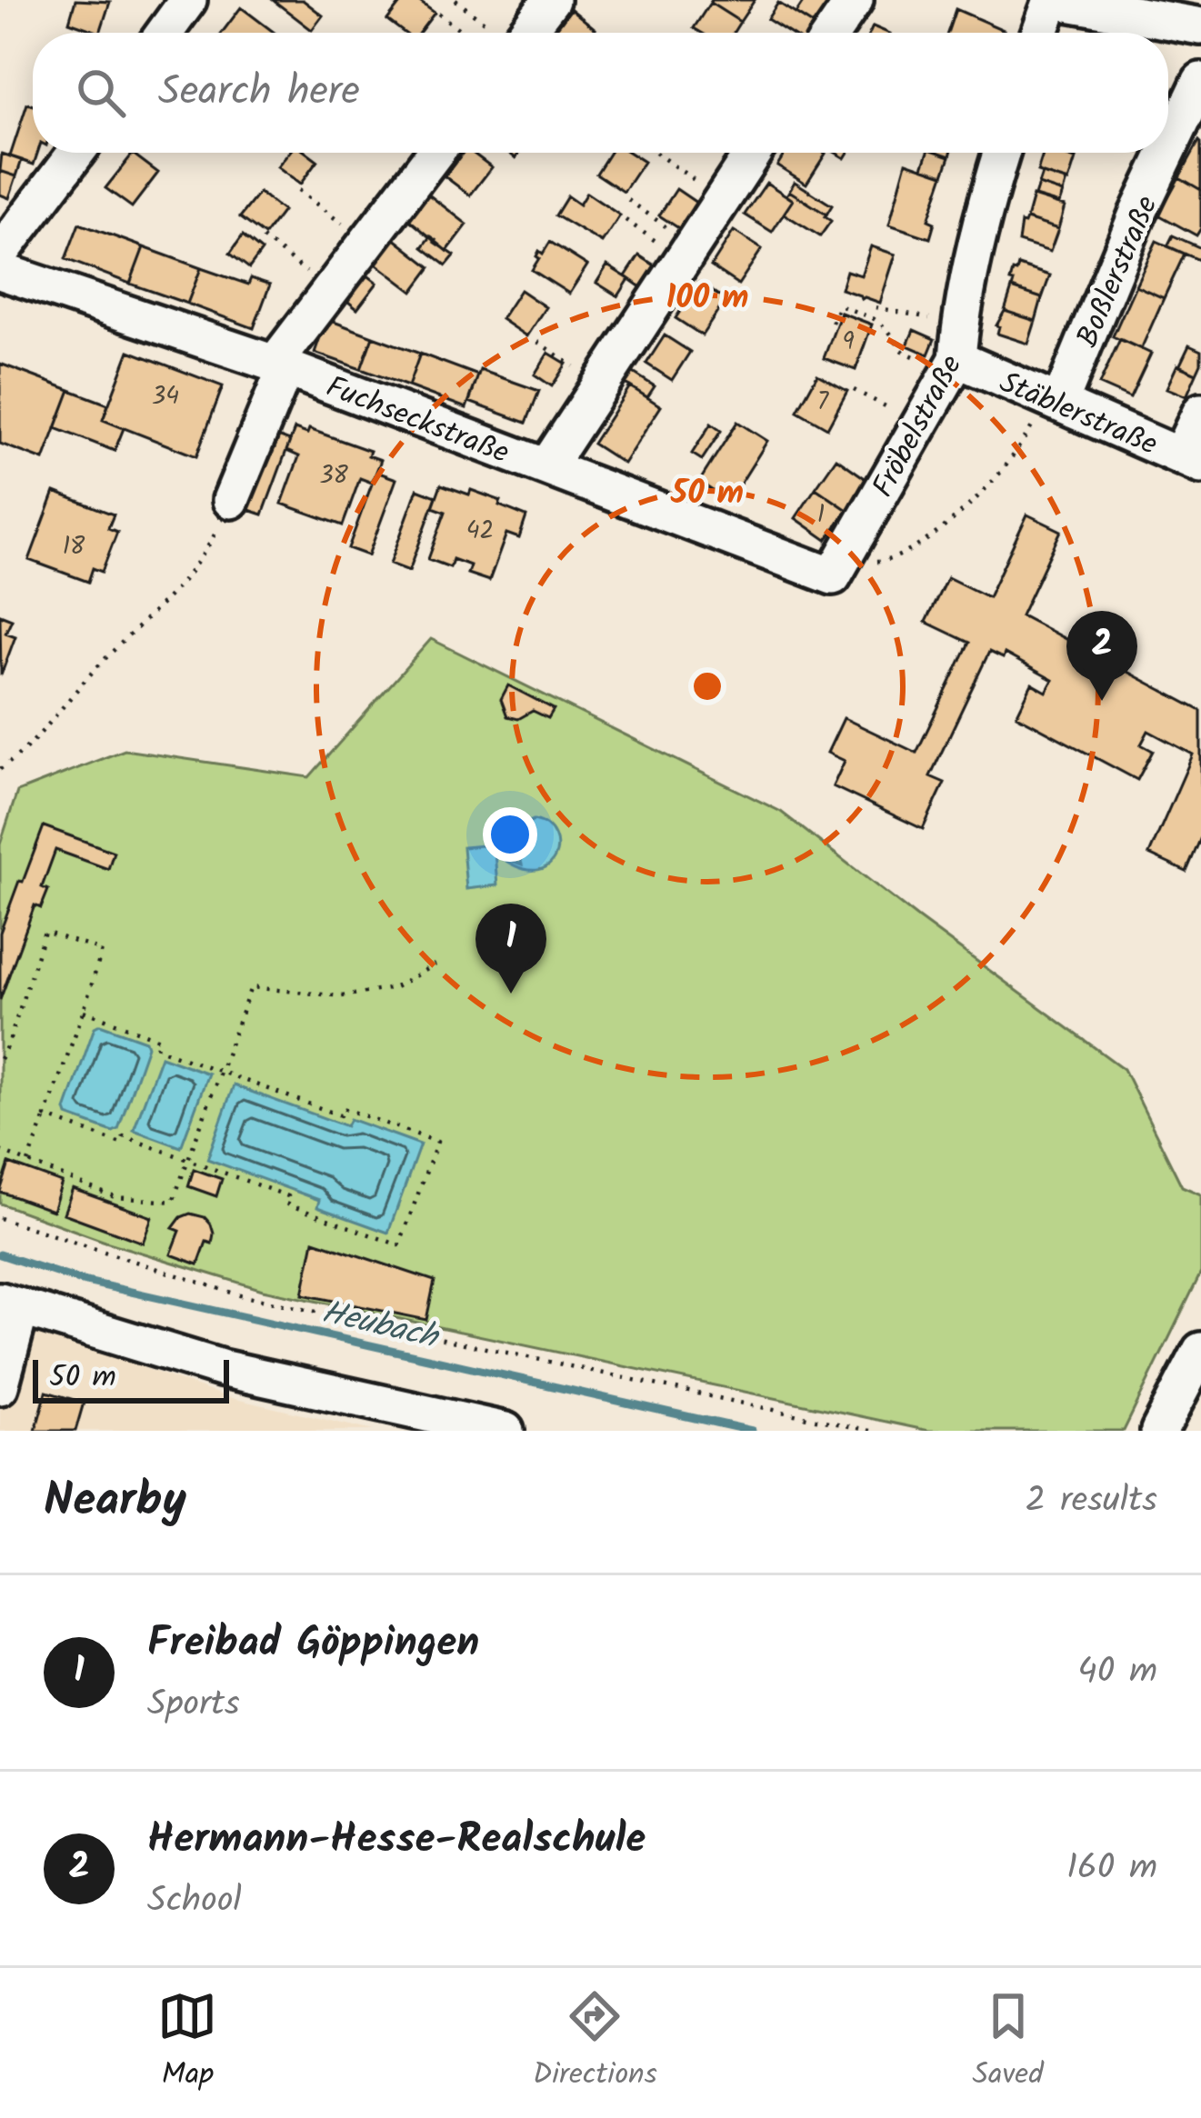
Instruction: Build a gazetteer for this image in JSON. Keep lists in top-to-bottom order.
{
  "streets": {
    "street": [
      "Boßlerstraße",
      "Stäblerstraße",
      "Fuchseckstraße",
      "Fröbelstraße"
    ]
  },
  "crossings": [
    ["Boßlerstraße", "Stäblerstraße"],
    ["Stäblerstraße", "Fröbelstraße"],
    ["Fuchseckstraße", "Fröbelstraße"]
  ],
  "water": ["Heubach"],
  "house_numbers": [
    "9",
    "34",
    "7",
    "38",
    "1",
    "42",
    "18"
  ],
  "scale_bar": "50 m",
  "page": {
    "search": "Search here",
    "pins": ["2", "1"],
    "scale": "50 m",
    "heading": ["Nearby", "2 results"],
    "list": [
      {
        "mark": "1",
        "name": "Freibad Göppingen",
        "note": "Sports",
        "value": "40 m"
      },
      {
        "mark": "2",
        "name": "Hermann-Hesse-Realschule",
        "note": "School",
        "value": "160 m"
      }
    ],
    "nav": ["Map", "Directions", "Saved"]
  },
  "rings": ["100 m", "50 m"]
}
